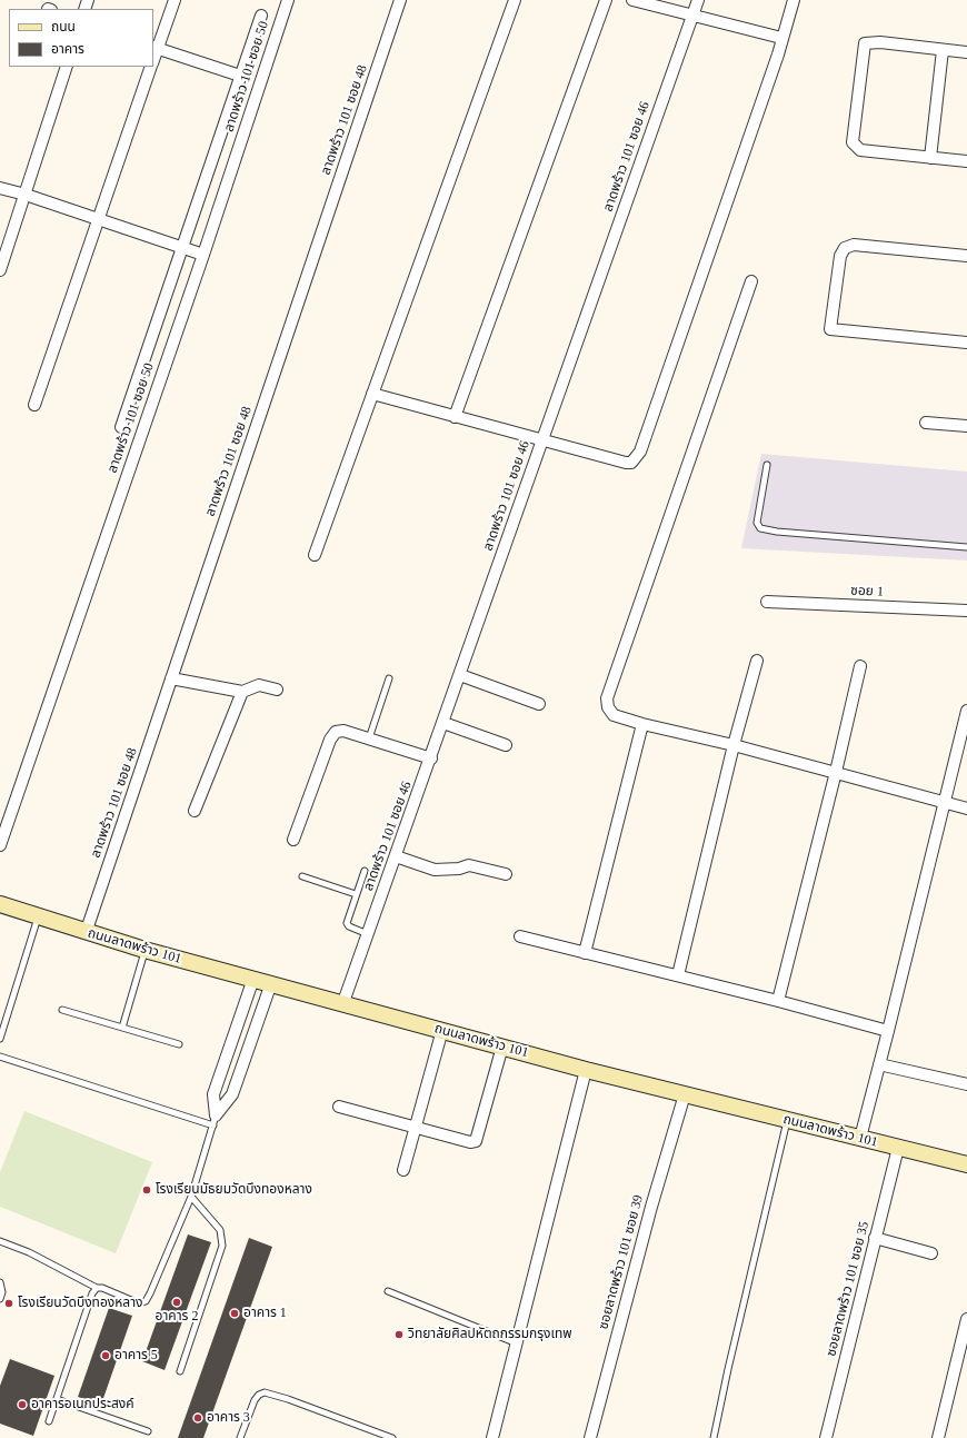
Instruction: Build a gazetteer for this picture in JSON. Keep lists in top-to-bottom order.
{
  "streets": {
    "street": [
      "ลาดพร้าว 101 ซอย 50",
      "ลาดพร้าว 101 ซอย 48",
      "ลาดพร้าว 101 ซอย 46",
      "ซอย 1",
      "ถนนลาดพร้าว 101",
      "ซอยลาดพร้าว 101 ซอย 39",
      "ซอยลาดพร้าว 101 ซอย 35"
    ]
  },
  "crossings": [
    ["ลาดพร้าว 101 ซอย 48", "ถนนลาดพร้าว 101"],
    ["ลาดพร้าว 101 ซอย 46", "ถนนลาดพร้าว 101"],
    ["ถนนลาดพร้าว 101", "ซอยลาดพร้าว 101 ซอย 39"],
    ["ถนนลาดพร้าว 101", "ซอยลาดพร้าว 101 ซอย 35"]
  ],
  "places": [
    "โรงเรียนมัธยมวัดบึงทองหลาง",
    "อาคาร 2",
    "โรงเรียนวัดบึงทองหลาง",
    "อาคาร 1",
    "วิทยาลัยศิลปหัตถกรรมกรุงเทพ",
    "อาคาร 5",
    "อาคารอเนกประสงค์",
    "อาคาร 3"
  ],
  "legend": ["ถนน", "อาคาร"]
}
